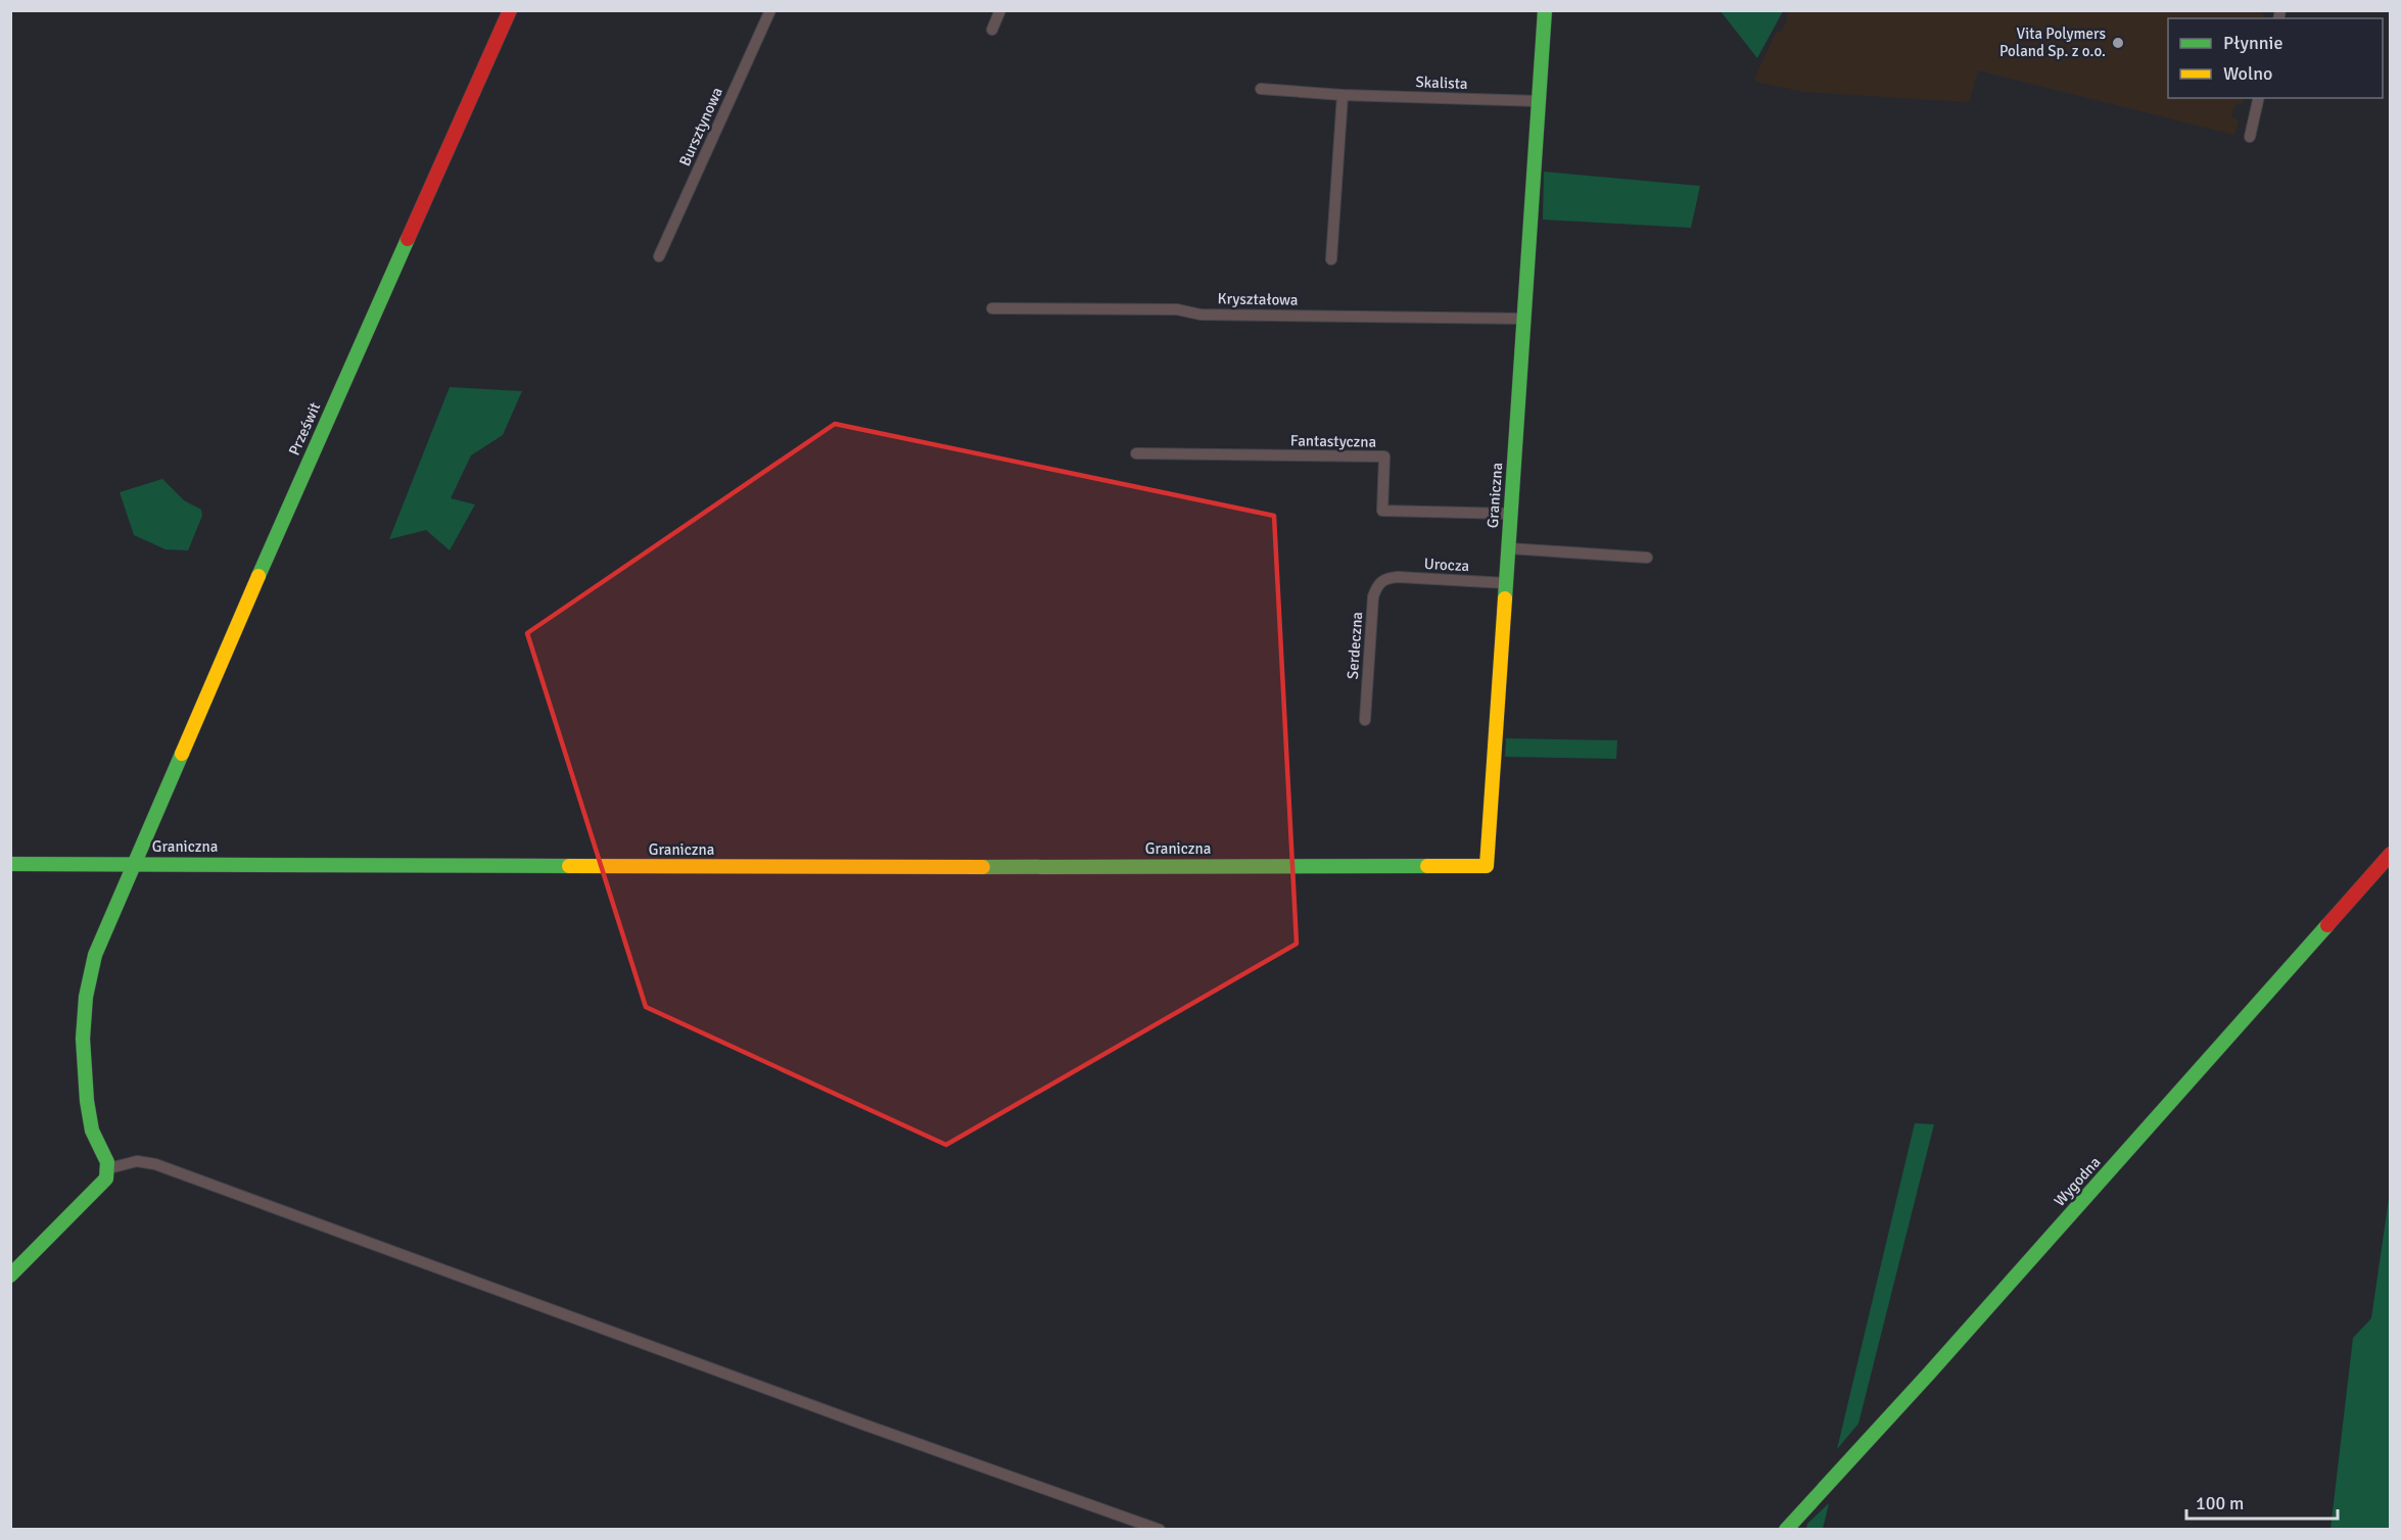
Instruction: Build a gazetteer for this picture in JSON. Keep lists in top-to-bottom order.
{
  "streets": {
    "street": [
      "Skalista",
      "Bursztynowa",
      "Kryształowa",
      "Prześwit",
      "Fantastyczna",
      "Graniczna",
      "Urocza",
      "Serdeczna",
      "Wygodna"
    ]
  },
  "crossings": [
    ["Skalista", "Graniczna"],
    ["Kryształowa", "Graniczna"],
    ["Prześwit", "Graniczna"],
    ["Fantastyczna", "Graniczna"],
    ["Graniczna", "Urocza"],
    ["Urocza", "Serdeczna"]
  ],
  "places": ["Vita Polymers Poland Sp. z o.o."],
  "legend": ["Płynnie", "Wolno"],
  "scale_bar": "100 m"
}
